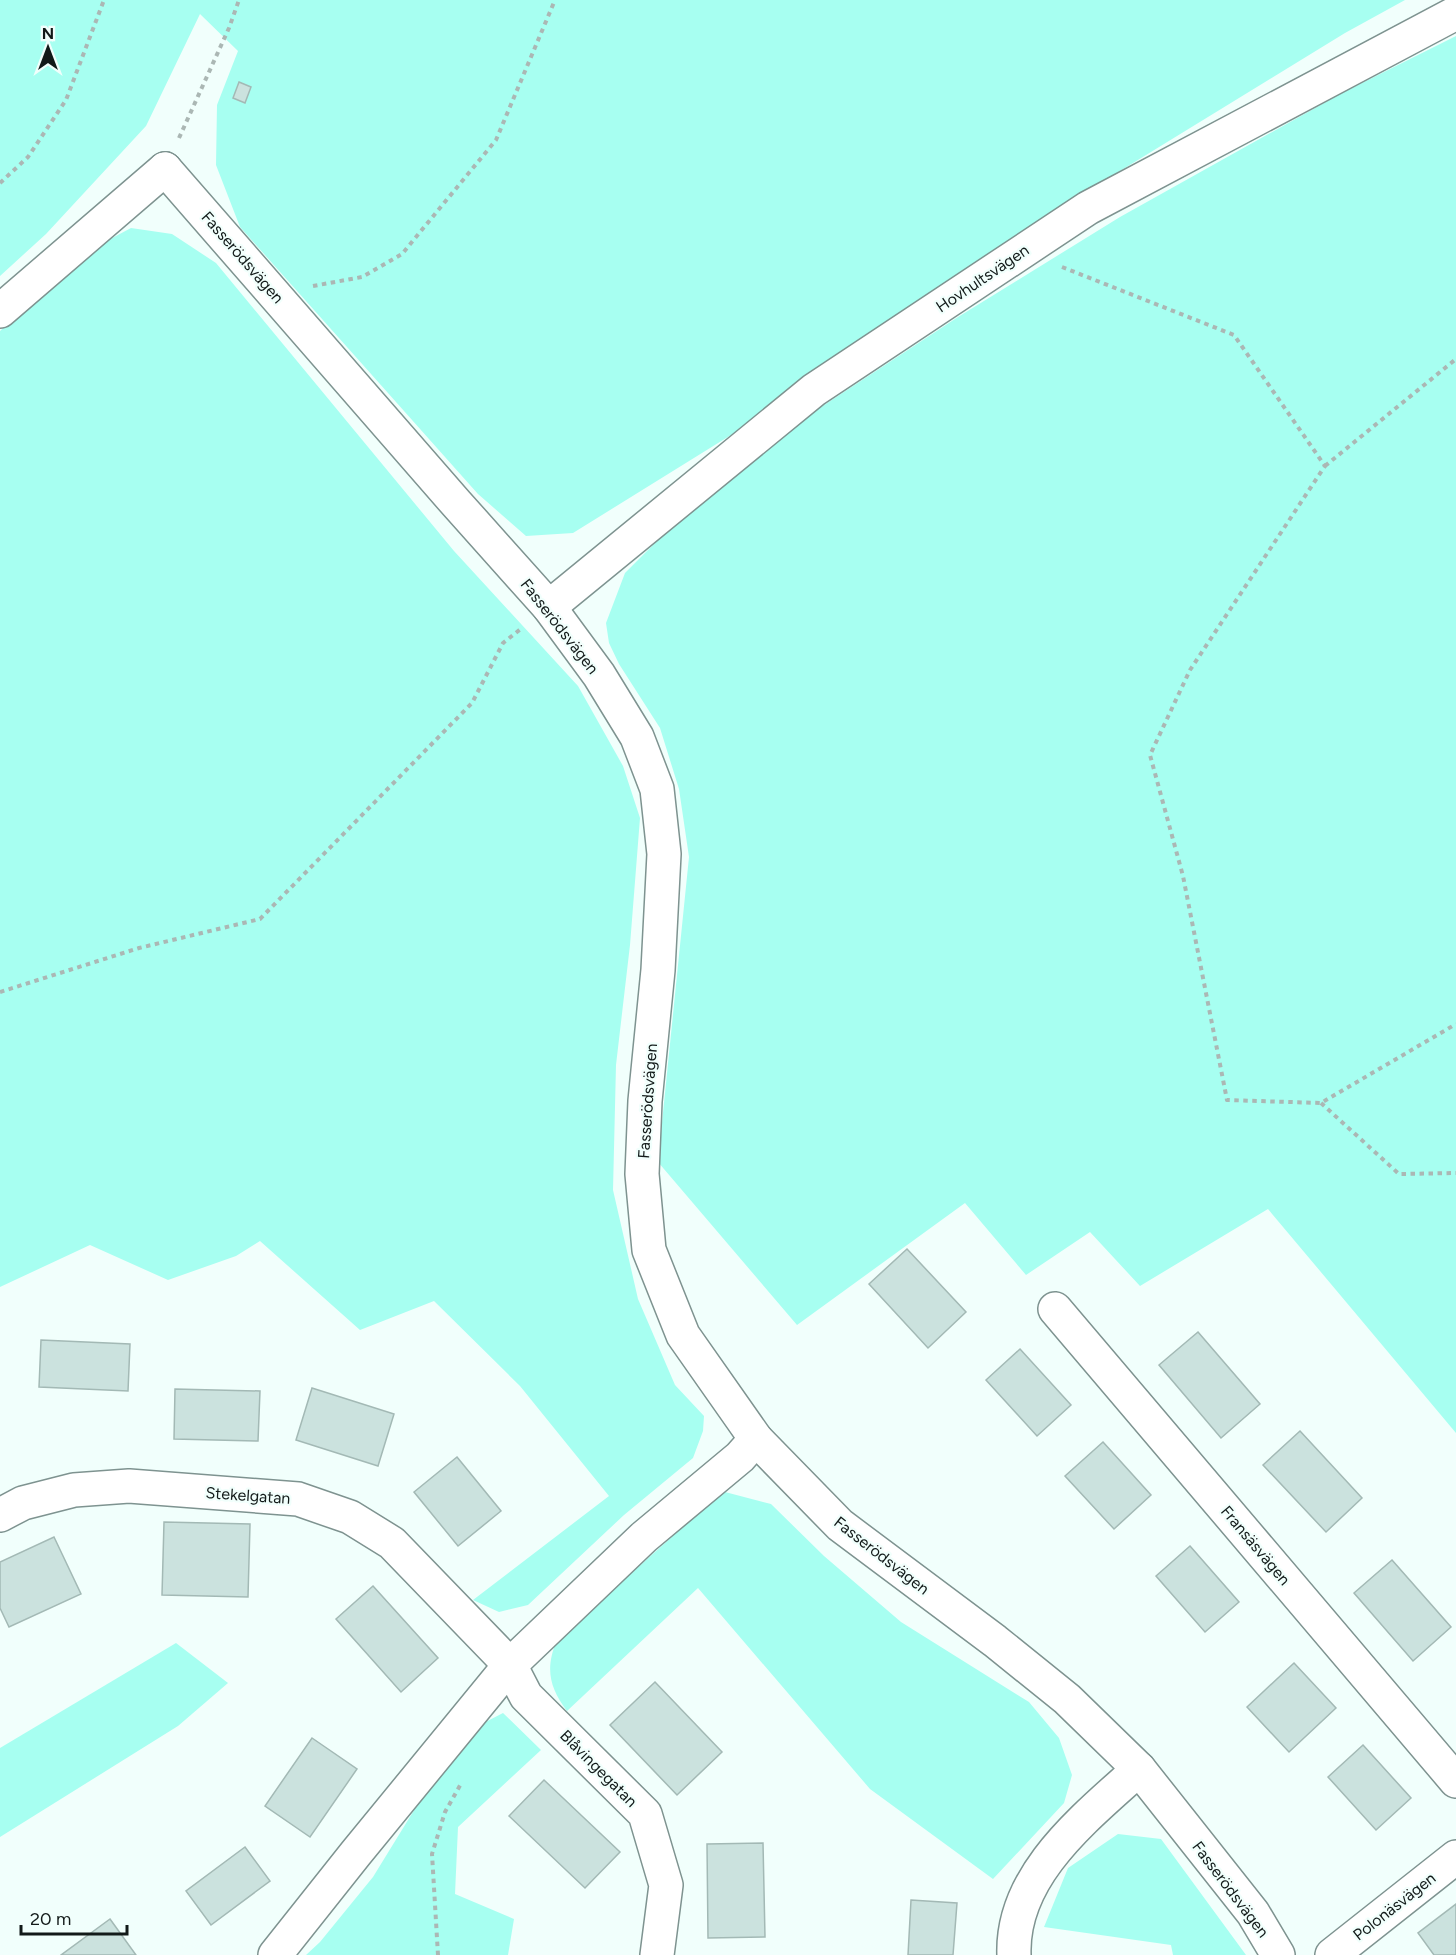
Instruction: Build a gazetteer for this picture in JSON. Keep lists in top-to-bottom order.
{
  "streets": {
    "street": [
      "Fasserödsvägen",
      "Hovhultsvägen",
      "Stekelgatan",
      "Fransäsvägen",
      "Blåvingegatan",
      "Polonäsvägen"
    ]
  },
  "crossings": [
    ["Fasserödsvägen", "Hovhultsvägen"],
    ["Stekelgatan", "Blåvingegatan"]
  ],
  "scale_bar": "20 m",
  "north": "top"
}
